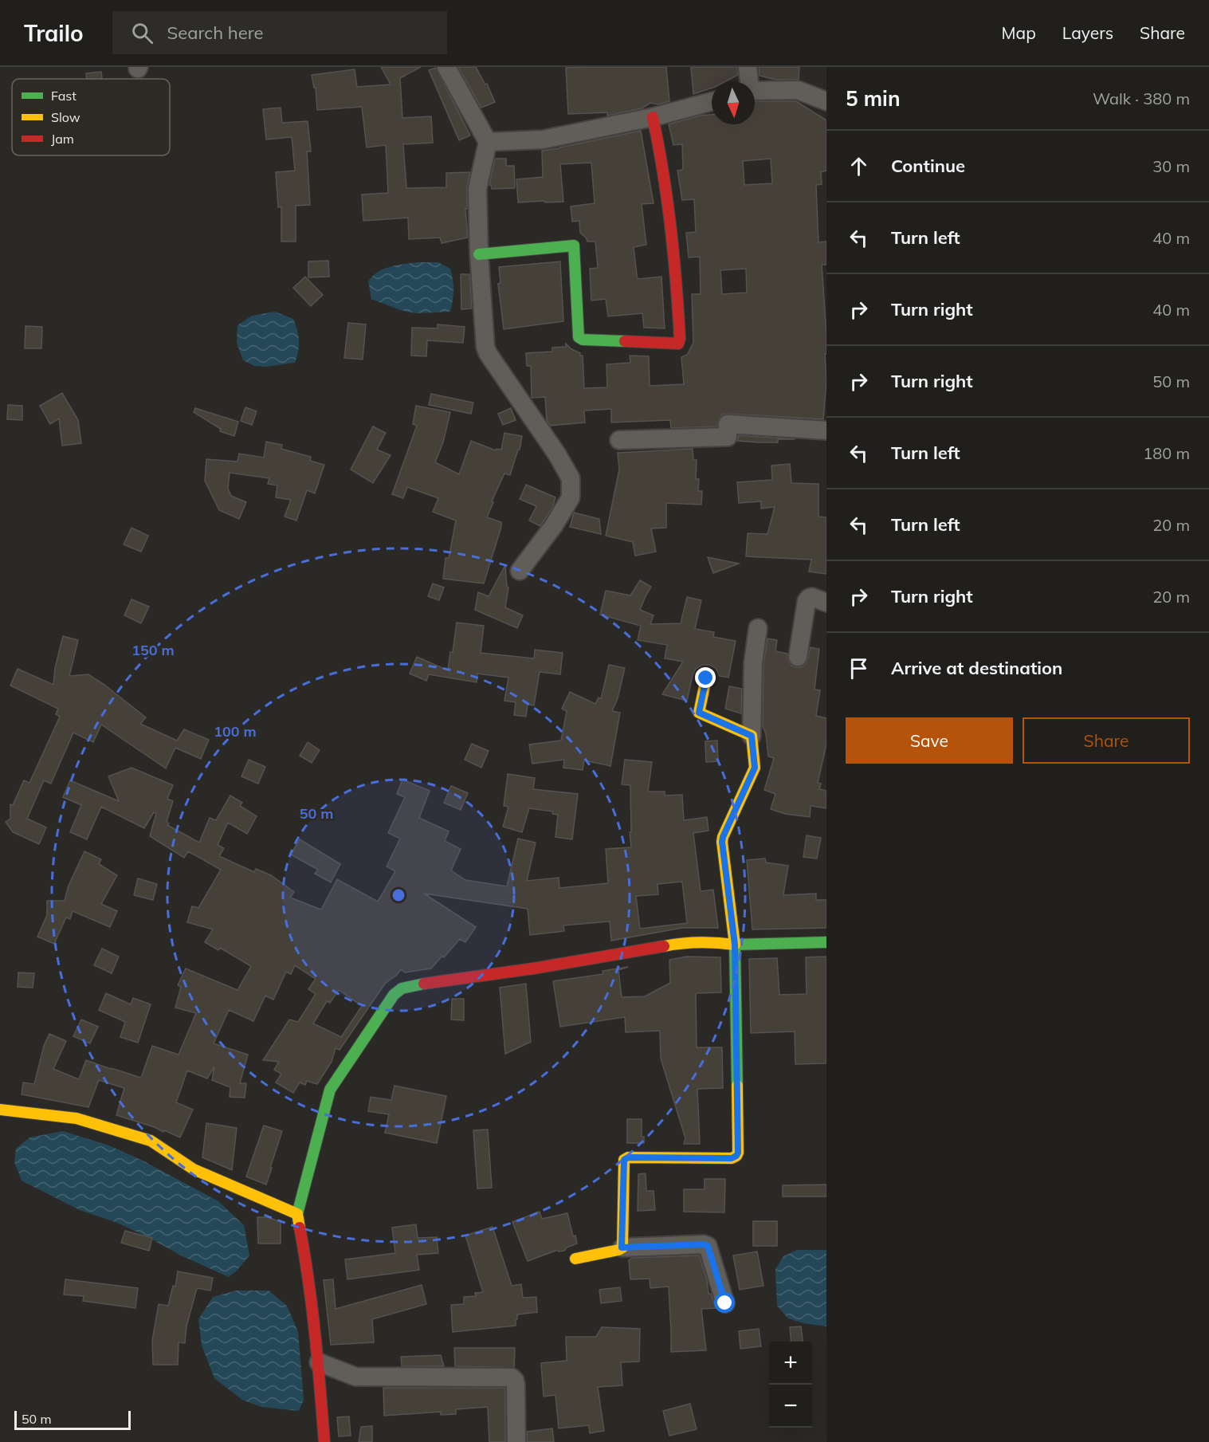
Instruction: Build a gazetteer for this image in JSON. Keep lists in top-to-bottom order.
{
  "legend": ["Fast", "Slow", "Jam"],
  "scale_bar": "50 m",
  "north": "bottom",
  "page": {
    "header": "Trailo",
    "search": "Search here",
    "nav": ["Map", "Layers", "Share"],
    "heading": ["5 min", "Walk · 380 m"],
    "list": [
      ["Continue", "30 m"],
      ["Turn left", "40 m"],
      ["Turn right", "40 m"],
      ["Turn right", "50 m"],
      ["Turn left", "180 m"],
      ["Turn left", "20 m"],
      ["Turn right", "20 m"],
      "Arrive at destination"
    ],
    "buttons": ["Save", "Share"],
    "map_buttons": ["+", "−"],
    "scale": "50 m"
  },
  "rings": ["150 m", "100 m", "50 m"]
}
